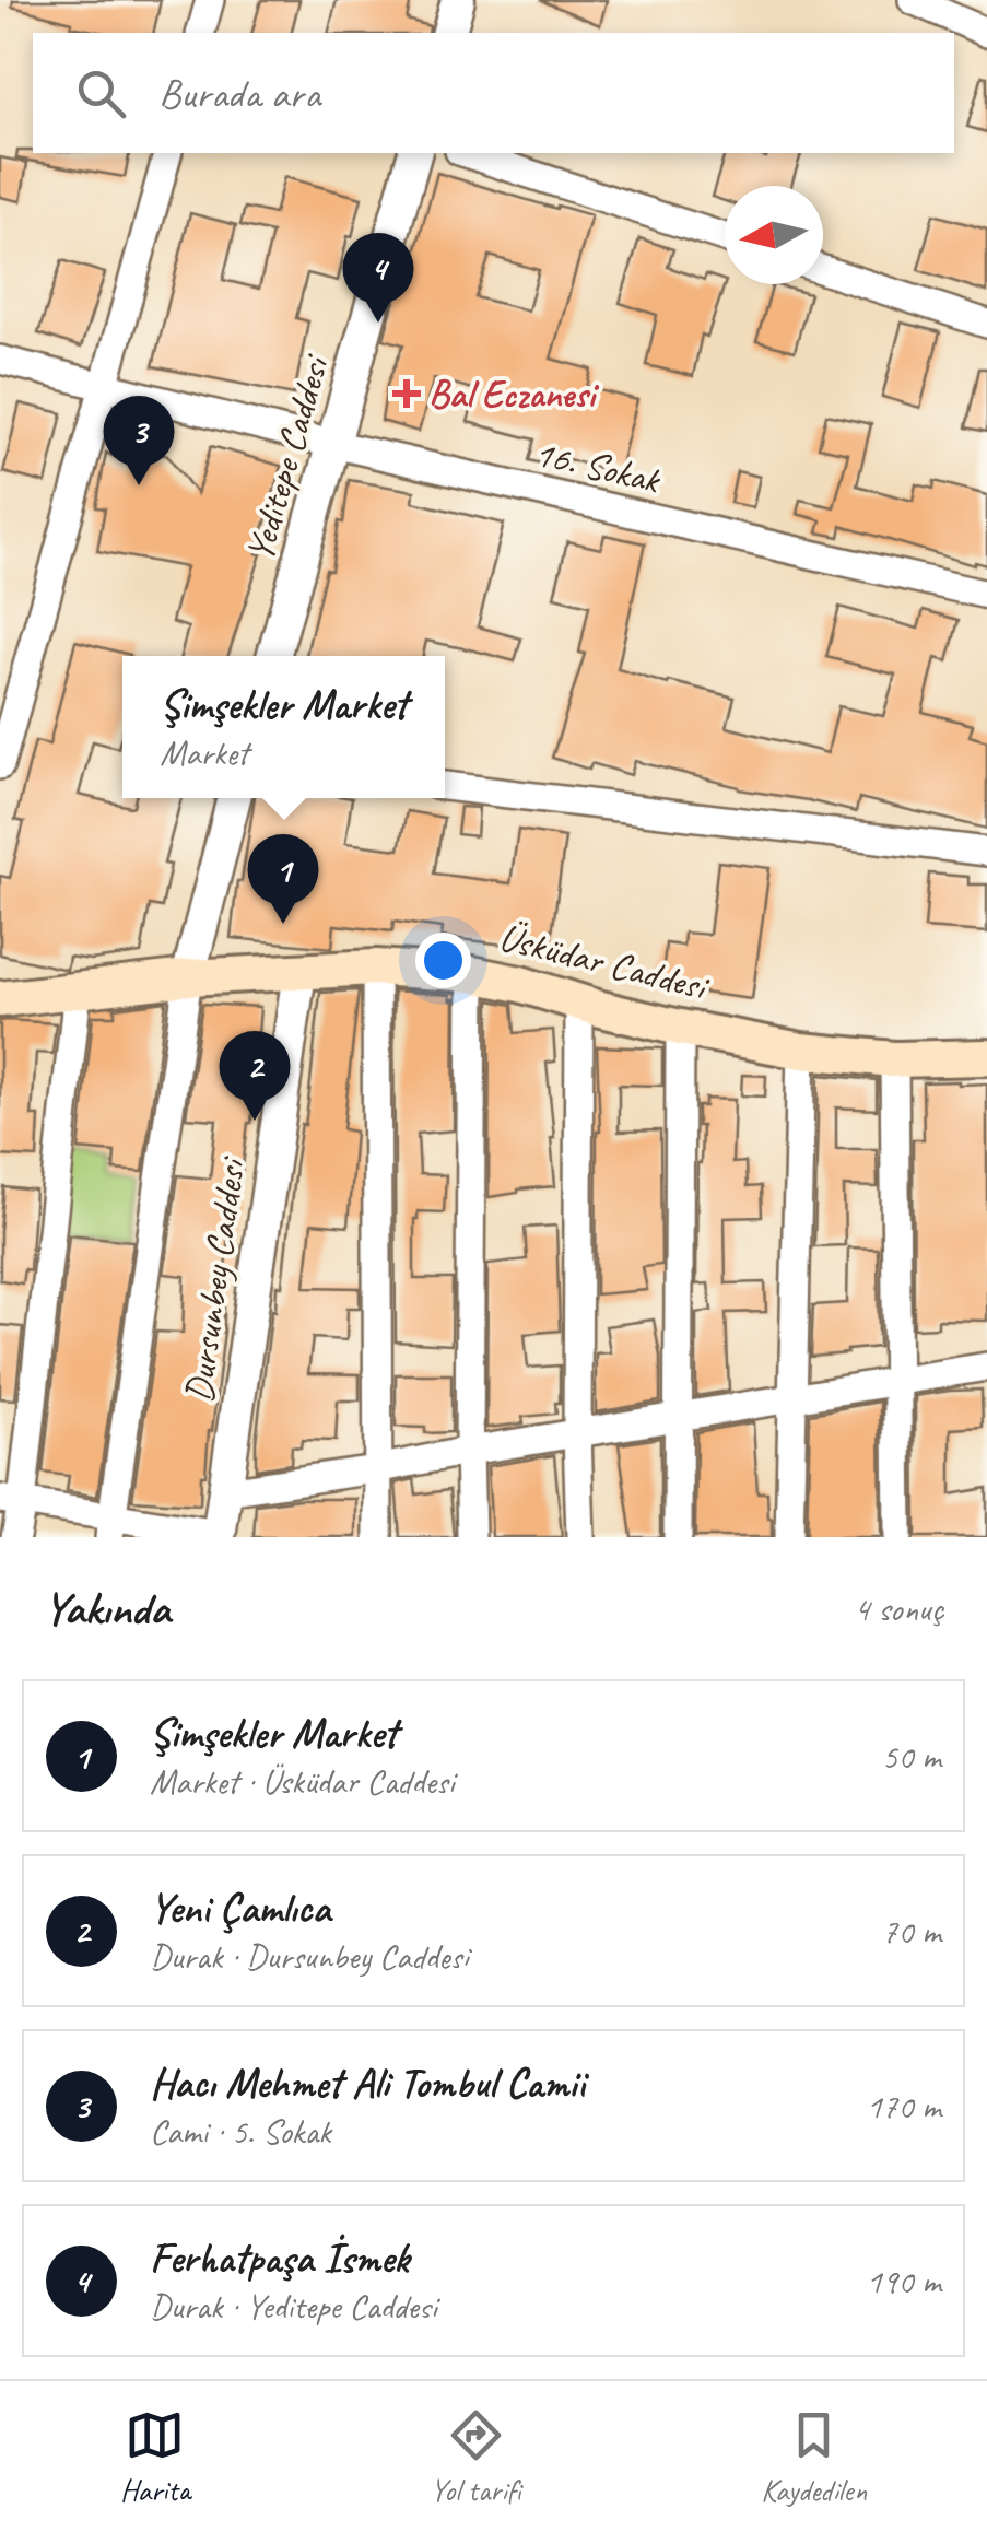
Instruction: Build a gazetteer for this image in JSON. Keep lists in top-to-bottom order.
{
  "streets": {
    "main road": ["Üsküdar Caddesi"],
    "street": ["Yeditepe Caddesi", "16. Sokak", "Dursunbey Caddesi"]
  },
  "crossings": [
    ["Yeditepe Caddesi", "16. Sokak"],
    ["Üsküdar Caddesi", "Dursunbey Caddesi"]
  ],
  "places": {
    "health": ["Bal Eczanesi"]
  },
  "north": "left",
  "page": {
    "search": "Burada ara",
    "pins": [
      "4",
      "3",
      "1",
      "2"
    ],
    "popup": ["Şimşekler Market", "Market"],
    "heading": ["Yakında", "4 sonuç"],
    "list": [
      {
        "mark": "1",
        "name": "Şimşekler Market",
        "note": "Market · Üsküdar Caddesi",
        "value": "50 m"
      },
      {
        "mark": "2",
        "name": "Yeni Çamlıca",
        "note": "Durak · Dursunbey Caddesi",
        "value": "70 m"
      },
      {
        "mark": "3",
        "name": "Hacı Mehmet Ali Tombul Camii",
        "note": "Cami · 5. Sokak",
        "value": "170 m"
      },
      {
        "mark": "4",
        "name": "Ferhatpaşa İsmek",
        "note": "Durak · Yeditepe Caddesi",
        "value": "190 m"
      }
    ],
    "nav": ["Harita", "Yol tarifi", "Kaydedilen"]
  }
}
